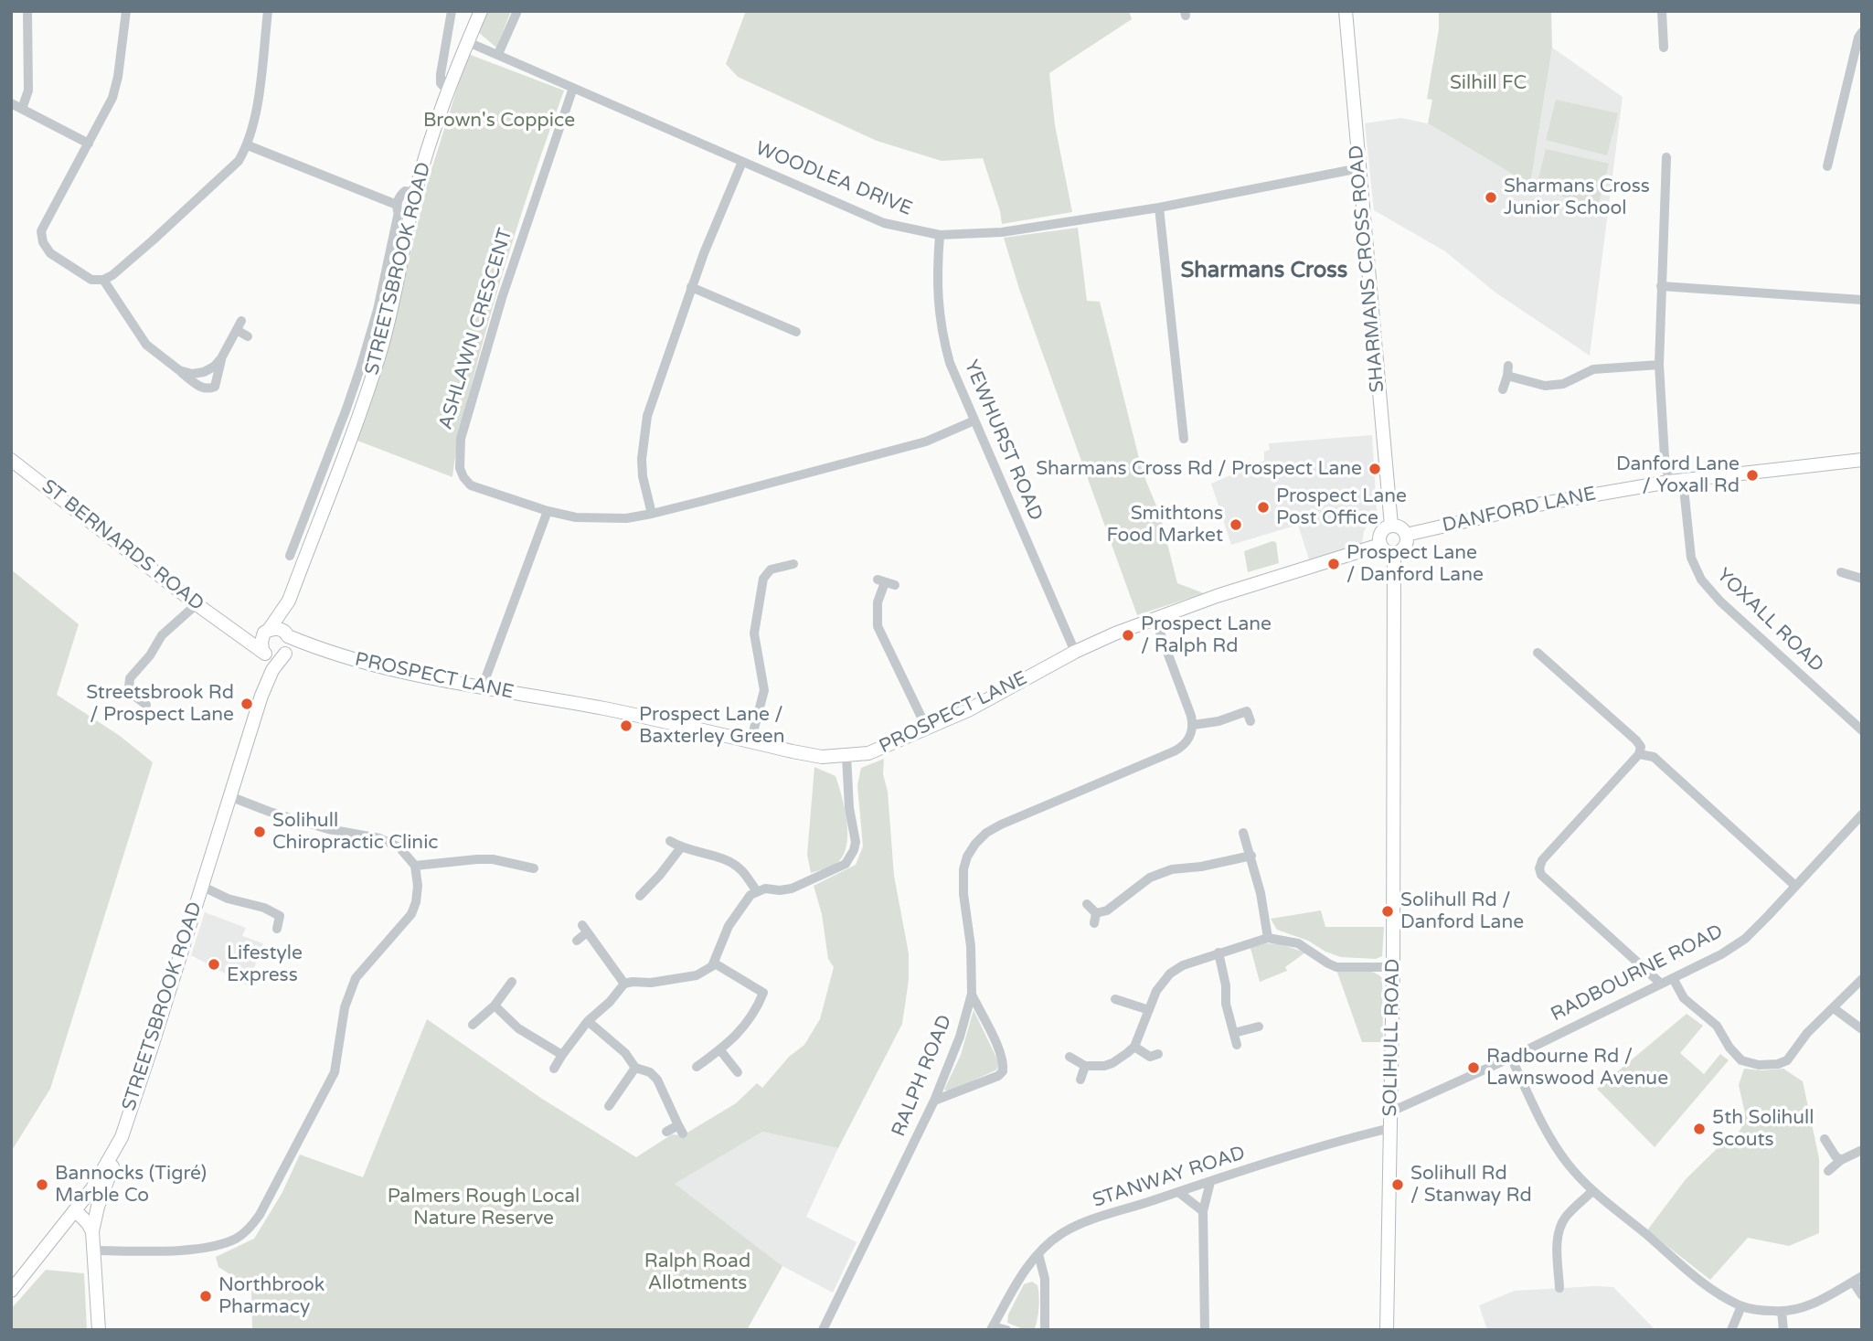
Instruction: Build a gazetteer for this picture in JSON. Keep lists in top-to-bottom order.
{
  "streets": {
    "street": [
      "WOODLEA DRIVE",
      "STREETSBROOK ROAD",
      "SHARMANS CROSS ROAD",
      "ASHLAWN CRESCENT",
      "YEWHURST ROAD",
      "DANFORD LANE",
      "ST BERNARDS ROAD",
      "YOXALL ROAD",
      "PROSPECT LANE",
      "RADBOURNE ROAD",
      "SOLIHULL ROAD",
      "RALPH ROAD",
      "STANWAY ROAD"
    ]
  },
  "crossings": [
    ["WOODLEA DRIVE", "STREETSBROOK ROAD"],
    ["WOODLEA DRIVE", "SHARMANS CROSS ROAD"],
    ["WOODLEA DRIVE", "ASHLAWN CRESCENT"],
    ["WOODLEA DRIVE", "YEWHURST ROAD"],
    ["STREETSBROOK ROAD", "ST BERNARDS ROAD"],
    ["STREETSBROOK ROAD", "PROSPECT LANE"],
    ["SHARMANS CROSS ROAD", "DANFORD LANE"],
    ["SHARMANS CROSS ROAD", "PROSPECT LANE"],
    ["SHARMANS CROSS ROAD", "SOLIHULL ROAD"],
    ["ASHLAWN CRESCENT", "YEWHURST ROAD"],
    ["YEWHURST ROAD", "PROSPECT LANE"],
    ["DANFORD LANE", "YOXALL ROAD"],
    ["DANFORD LANE", "PROSPECT LANE"],
    ["DANFORD LANE", "SOLIHULL ROAD"],
    ["ST BERNARDS ROAD", "PROSPECT LANE"],
    ["PROSPECT LANE", "SOLIHULL ROAD"],
    ["RADBOURNE ROAD", "SOLIHULL ROAD"],
    ["SOLIHULL ROAD", "STANWAY ROAD"]
  ],
  "districts": ["Sharmans Cross"],
  "parks": [
    "Silhill FC",
    "Brown's Coppice",
    "Palmers Rough Local Nature Reserve",
    "Ralph Road Allotments"
  ],
  "places": [
    "Sharmans Cross Junior School",
    "Sharmans Cross Rd / Prospect Lane",
    "Danford Lane / Yoxall Rd",
    "Prospect Lane Post Office",
    "Smithtons Food Market",
    "Prospect Lane / Danford Lane",
    "Prospect Lane / Ralph Rd",
    "Streetsbrook Rd / Prospect Lane",
    "Prospect Lane / Baxterley Green",
    "Solihull Chiropractic Clinic",
    "Solihull Rd / Danford Lane",
    "Lifestyle Express",
    "Radbourne Rd / Lawnswood Avenue",
    "5th Solihull Scouts",
    "Bannocks (Tigré) Marble Co",
    "Solihull Rd / Stanway Rd",
    "Northbrook Pharmacy"
  ]
}
